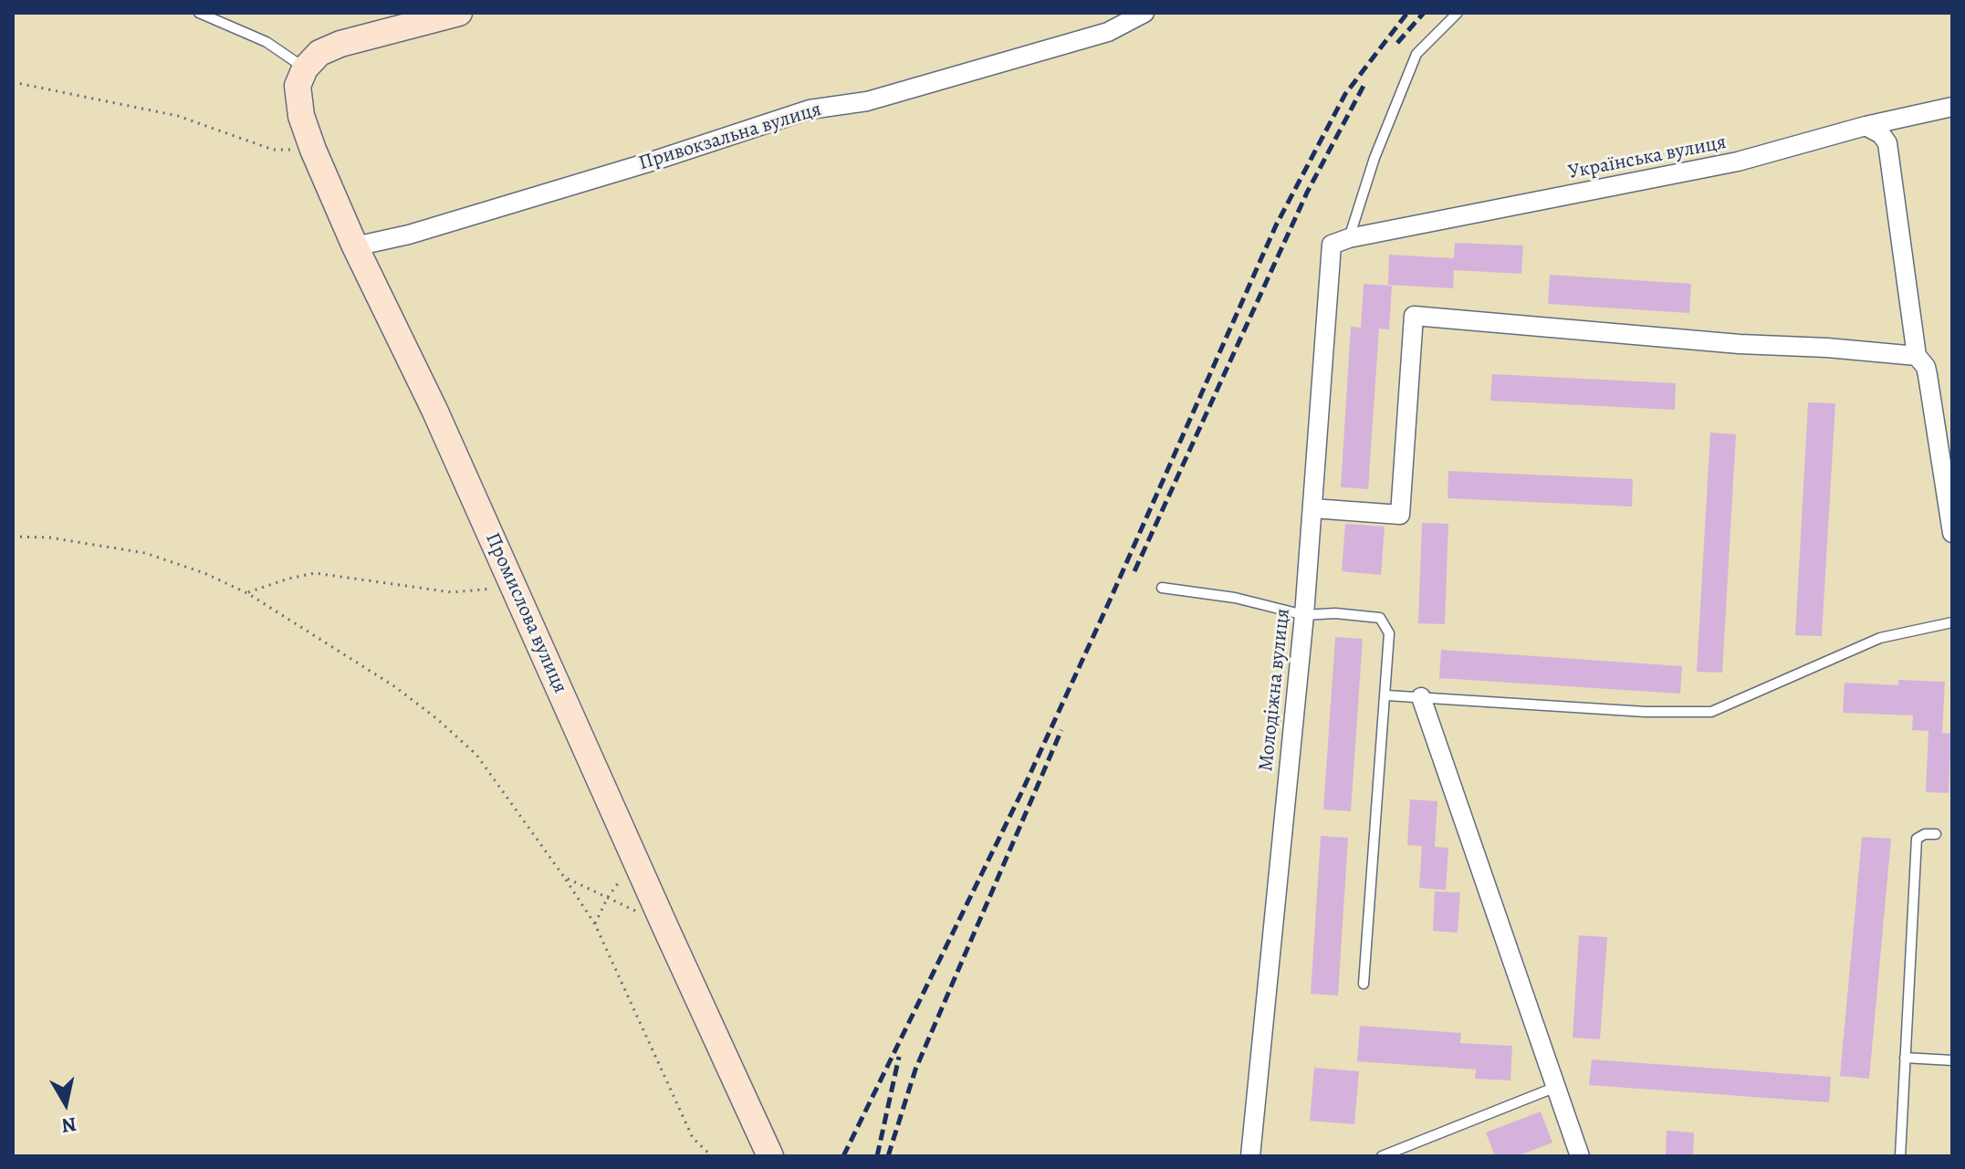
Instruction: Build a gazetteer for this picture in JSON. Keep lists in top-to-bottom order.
{
  "streets": {
    "street": [
      "Привокзальна вулиця",
      "Українська вулиця",
      "Промислова вулиця",
      "Молодіжна вулиця"
    ]
  },
  "crossings": [
    ["Привокзальна вулиця", "Промислова вулиця"],
    ["Українська вулиця", "Молодіжна вулиця"]
  ],
  "north": "bottom"
}
